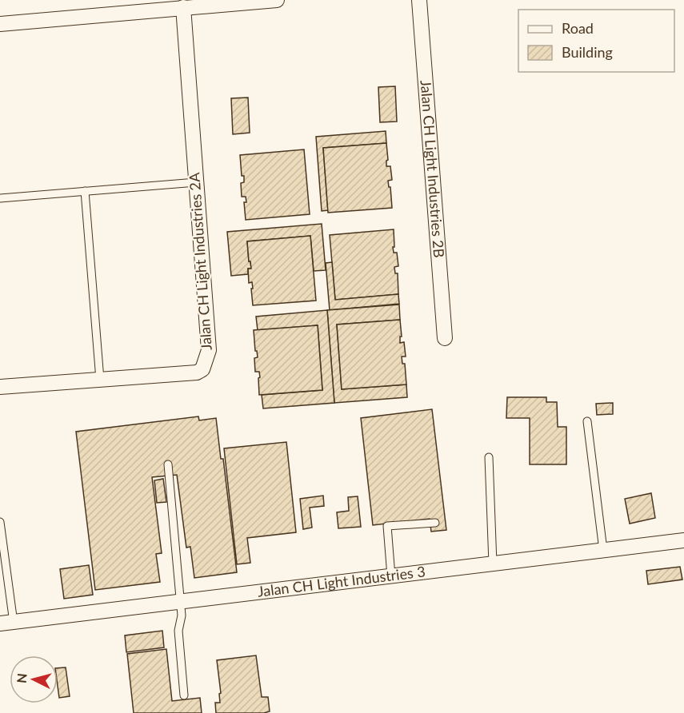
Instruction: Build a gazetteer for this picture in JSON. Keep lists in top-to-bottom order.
{
  "streets": {
    "street": ["Jalan CH Light Industries 2B", "Jalan CH Light Industries 2A", "Jalan CH Light Industries 3"]
  },
  "legend": ["Road", "Building"],
  "north": "left"
}
